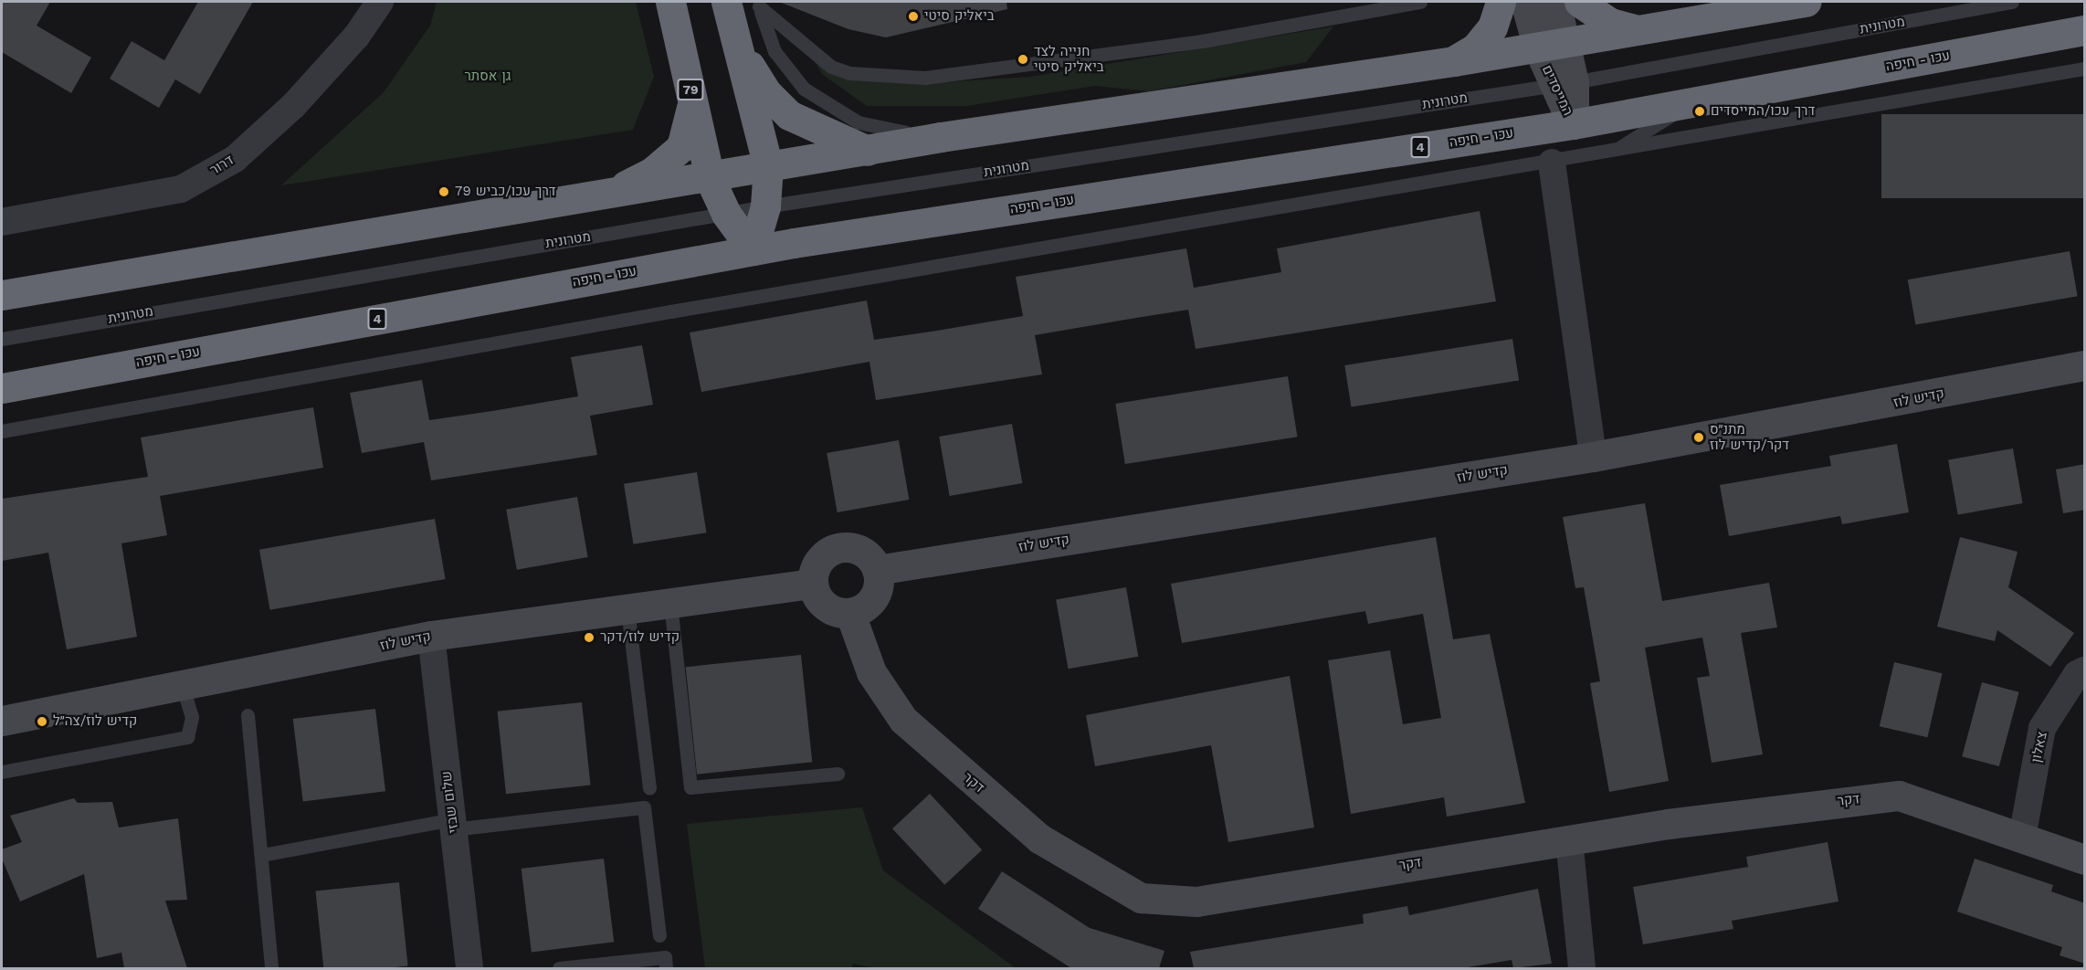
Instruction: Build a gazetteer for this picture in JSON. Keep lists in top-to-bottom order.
{
  "streets": {
    "highway": ["עכו - חיפה", "79", "4"],
    "street": [
      "המייסדים",
      "דרור",
      "קדיש לוז",
      "צאלון",
      "דקר",
      "שלום שבזי"
    ],
    "lane": ["מטרונית"]
  },
  "crossings": [
    ["מטרונית", "79"],
    ["מטרונית", "המייסדים"],
    ["עכו - חיפה", "79"],
    ["עכו - חיפה", "המייסדים"],
    ["קדיש לוז", "דקר"],
    ["קדיש לוז", "שלום שבזי"],
    ["צאלון", "דקר"]
  ],
  "parks": ["גן אסתר"],
  "places": [
    "ביאליק סיטי",
    "חנייה לצד ביאליק סיטי",
    "דרך עכו/המייסדים",
    "דרך עכו/כביש 79",
    "מתנ״ס דקר/קדיש לוז",
    "קדיש לוז/דקר",
    "קדיש לוז/צה״ל"
  ]
}
